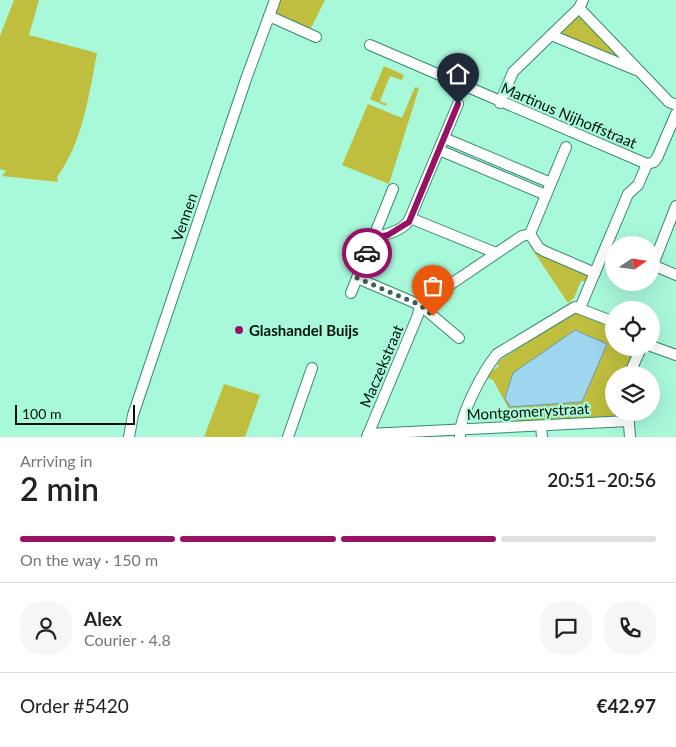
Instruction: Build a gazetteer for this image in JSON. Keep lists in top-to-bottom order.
{
  "streets": {
    "street": [
      "Martinus Nijhoffstraat",
      "Vennen",
      "Maczekstraat",
      "Montgomerystraat"
    ]
  },
  "crossings": [
    ["Maczekstraat", "Montgomerystraat"]
  ],
  "places": ["Glashandel Buijs"],
  "scale_bar": "100 m",
  "north": "right",
  "page": {
    "scale": "100 m",
    "heading": ["2 min", "Arriving in", "20:51–20:56"],
    "panel": [
      "Alex",
      "Courier · 4.8",
      "Order #5420",
      "€42.97"
    ],
    "bar": "On the way · 150 m"
  }
}
